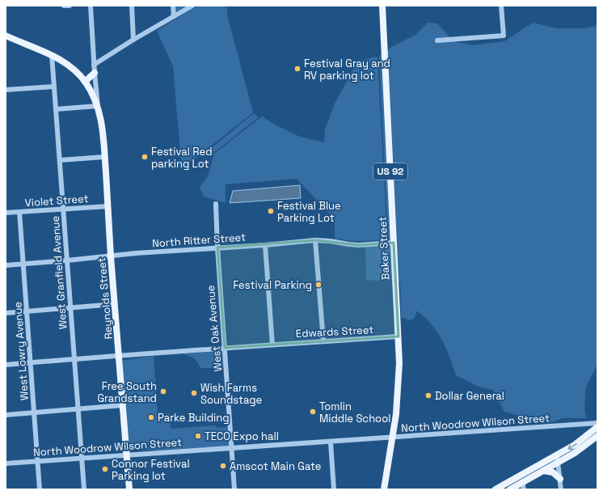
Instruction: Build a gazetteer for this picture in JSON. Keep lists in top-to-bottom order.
{
  "streets": {
    "main road": ["US 92", "Baker Street", "Reynolds Street"],
    "street": [
      "Violet Street",
      "North Ritter Street",
      "West Granfield Avenue",
      "West Oak Avenue",
      "Edwards Street",
      "West Lowry Avenue",
      "North Woodrow Wilson Street"
    ]
  },
  "crossings": [
    ["Violet Street", "West Granfield Avenue"],
    ["Violet Street", "Reynolds Street"],
    ["Violet Street", "West Lowry Avenue"],
    ["North Ritter Street", "Baker Street"],
    ["North Ritter Street", "West Granfield Avenue"],
    ["North Ritter Street", "Reynolds Street"],
    ["North Ritter Street", "West Oak Avenue"],
    ["North Ritter Street", "West Lowry Avenue"],
    ["Baker Street", "Edwards Street"],
    ["Baker Street", "North Woodrow Wilson Street"],
    ["West Granfield Avenue", "Reynolds Street"],
    ["West Granfield Avenue", "Edwards Street"],
    ["West Granfield Avenue", "North Woodrow Wilson Street"],
    ["Reynolds Street", "Edwards Street"],
    ["Reynolds Street", "North Woodrow Wilson Street"],
    ["West Oak Avenue", "Edwards Street"],
    ["West Oak Avenue", "North Woodrow Wilson Street"],
    ["Edwards Street", "West Lowry Avenue"],
    ["West Lowry Avenue", "North Woodrow Wilson Street"]
  ],
  "places": [
    "Festival Gray and RV parking lot",
    "Festival Red parking Lot",
    "Festival Blue Parking Lot",
    "Festival Parking",
    "Free South Grandstand",
    "Wish Farms Soundstage",
    "Dollar General",
    "Tomlin Middle School",
    "Parke Building",
    "TECO Expo hall",
    "Amscot Main Gate",
    "Connor Festival Parking lot"
  ]
}
